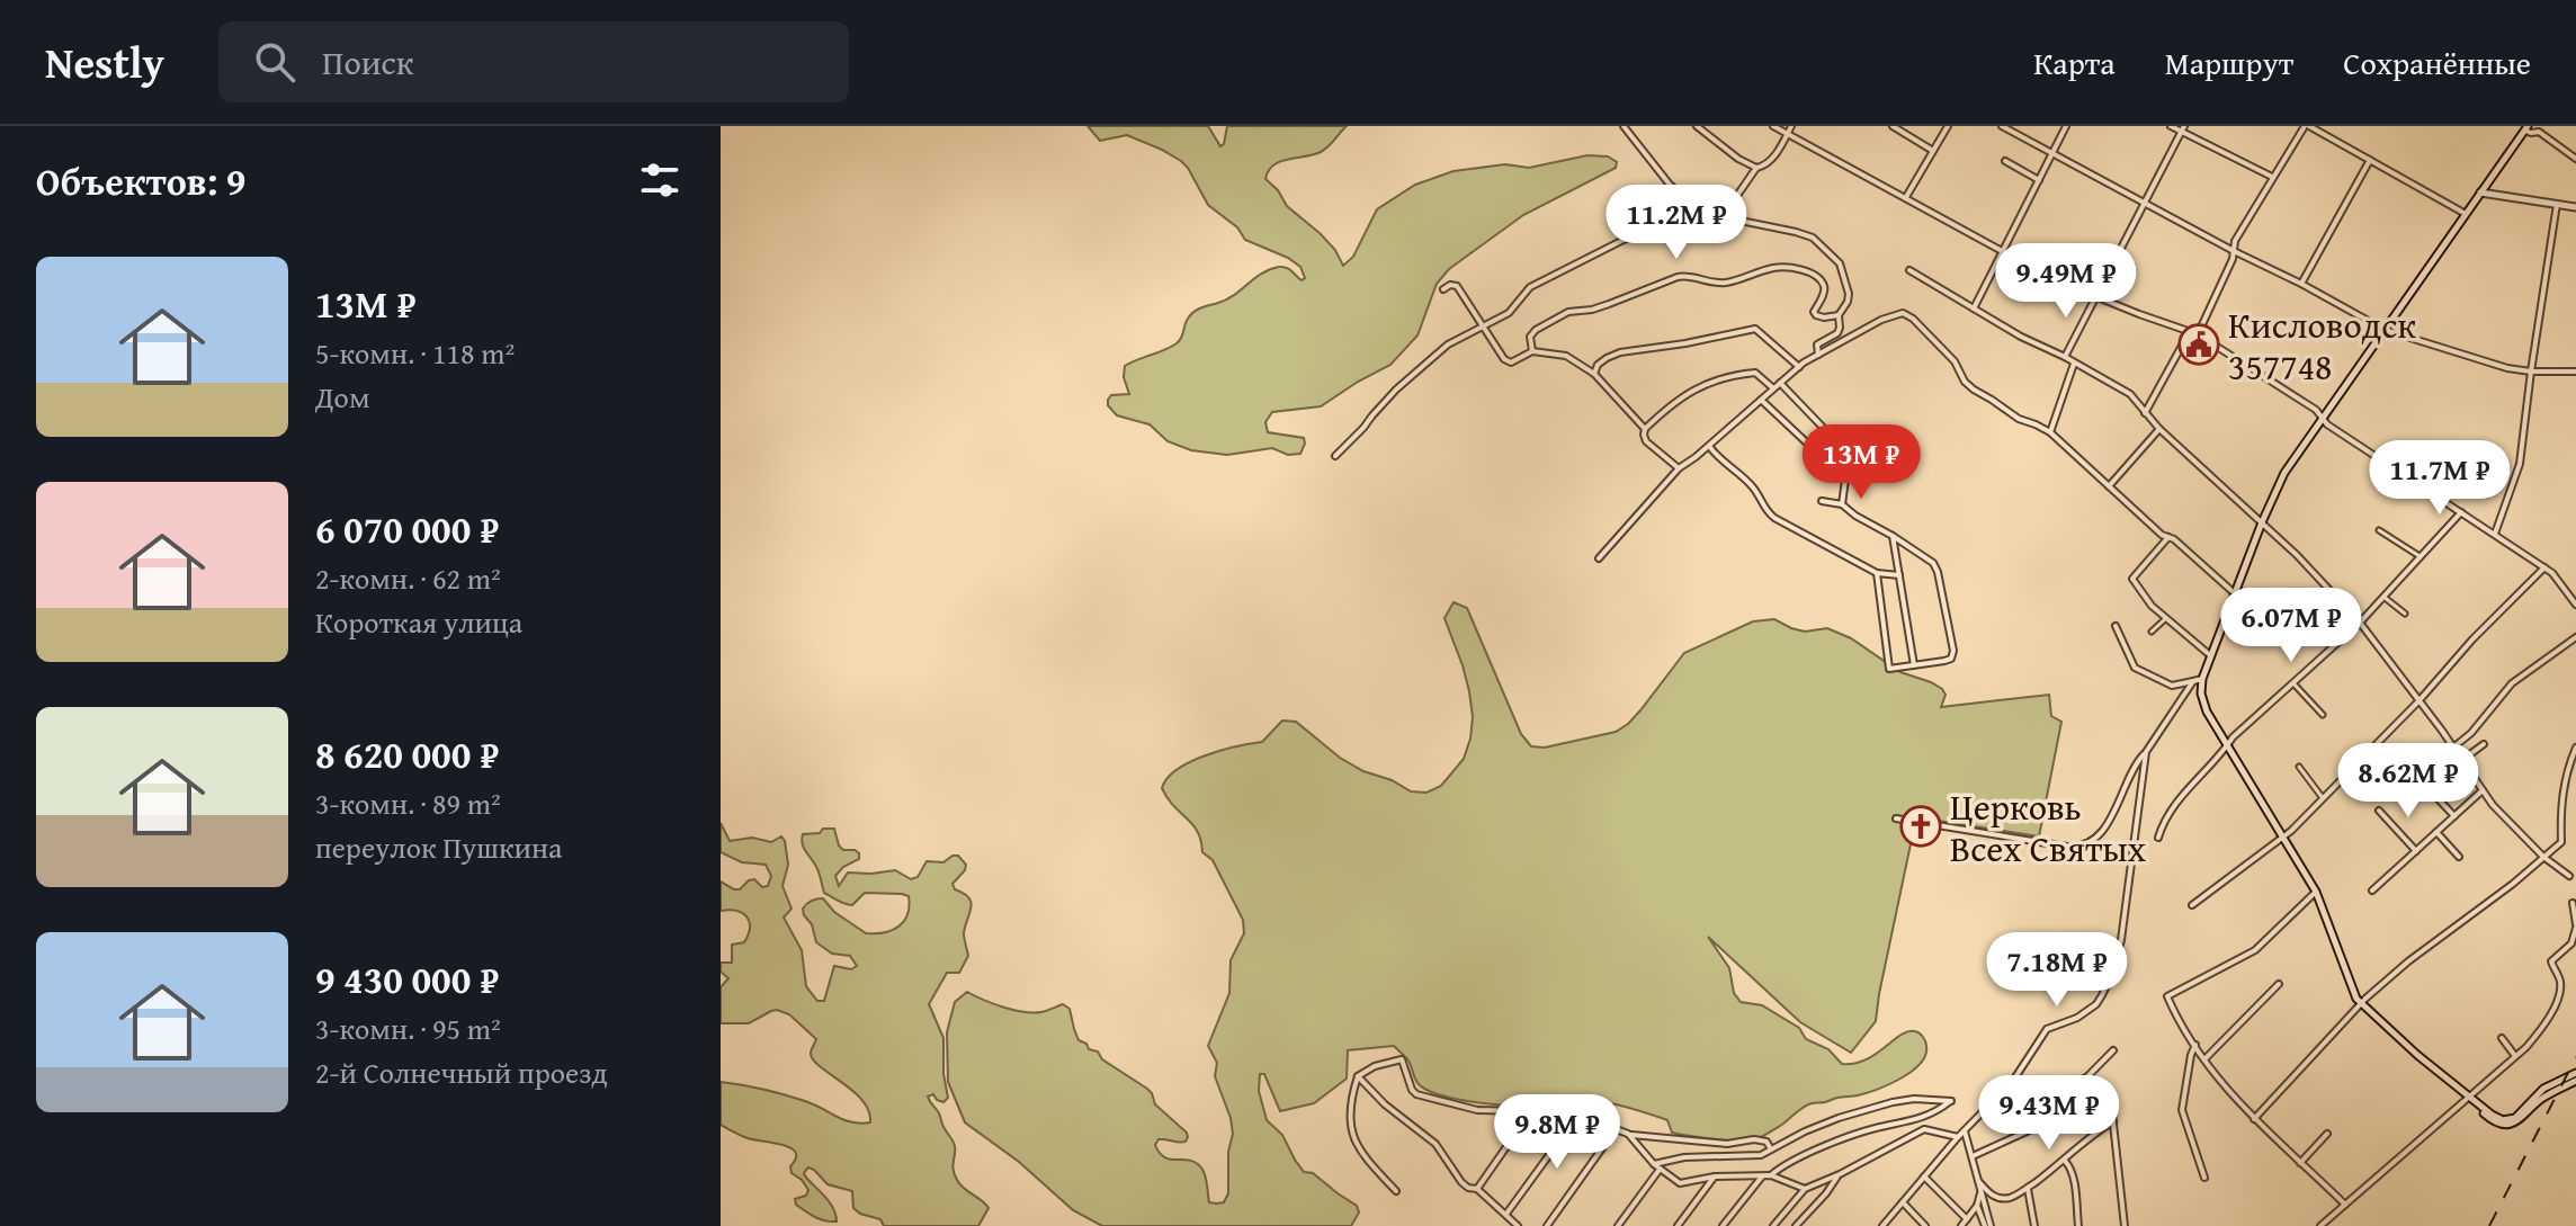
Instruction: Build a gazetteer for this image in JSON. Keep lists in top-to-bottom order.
{
  "places": {
    "public building": ["Кисловодск 357748"],
    "church": ["Церковь Всех Святых"]
  },
  "page": {
    "header": "Nestly",
    "search": "Поиск",
    "nav": ["Карта", "Маршрут", "Сохранённые"],
    "heading": "Объектов: 9",
    "price": [
      "11.2M ₽",
      "9.49M ₽",
      "13M ₽",
      "11.7M ₽",
      "6.07M ₽",
      "8.62M ₽",
      "7.18M ₽",
      "9.43M ₽",
      "9.8M ₽"
    ],
    "list": [
      {
        "name": "13M ₽",
        "note": "5-комн. · 118 m² · Дом"
      },
      {
        "name": "6 070 000 ₽",
        "note": "2-комн. · 62 m² · Короткая улица"
      },
      {
        "name": "8 620 000 ₽",
        "note": "3-комн. · 89 m² · переулок Пушкина"
      },
      {
        "name": "9 430 000 ₽",
        "note": "3-комн. · 95 m² · 2-й Солнечный проезд"
      }
    ]
  }
}
